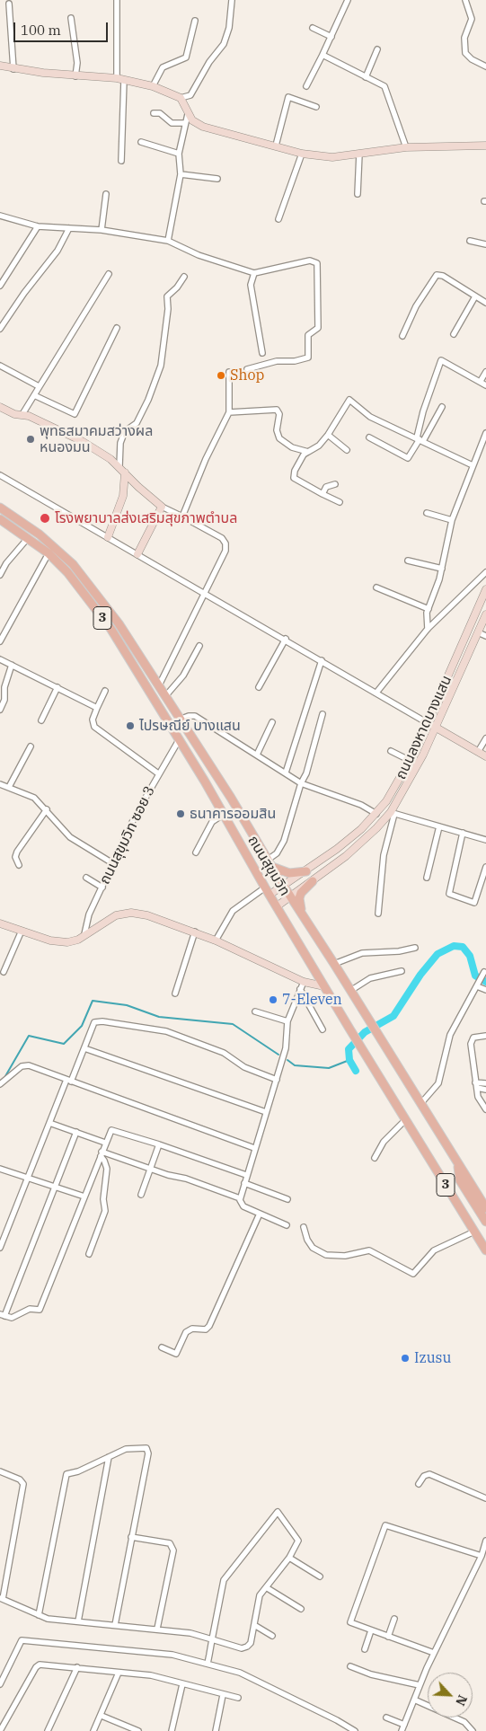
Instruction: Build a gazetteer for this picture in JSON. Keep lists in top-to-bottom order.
{
  "streets": {
    "main road": ["3", "ถนนสุขุมวิท"],
    "street": ["ถนนลงหาดบางแสน", "ถนนสุขุมวิท ซอย 3"]
  },
  "crossings": [
    ["ถนนลงหาดบางแสน", "ถนนสุขุมวิท"],
    ["ถนนสุขุมวิท ซอย 3", "ถนนสุขุมวิท"]
  ],
  "places": [
    "Shop",
    "พุทธสมาคมสว่างผล หนองมน",
    "โรงพยาบาลส่งเสริมสุขภาพตำบล",
    "ไปรษณีย์ บางแสน",
    "ธนาคารออมสิน",
    "7-Eleven",
    "Izusu"
  ],
  "scale_bar": "100 m",
  "north": "bottom right"
}
